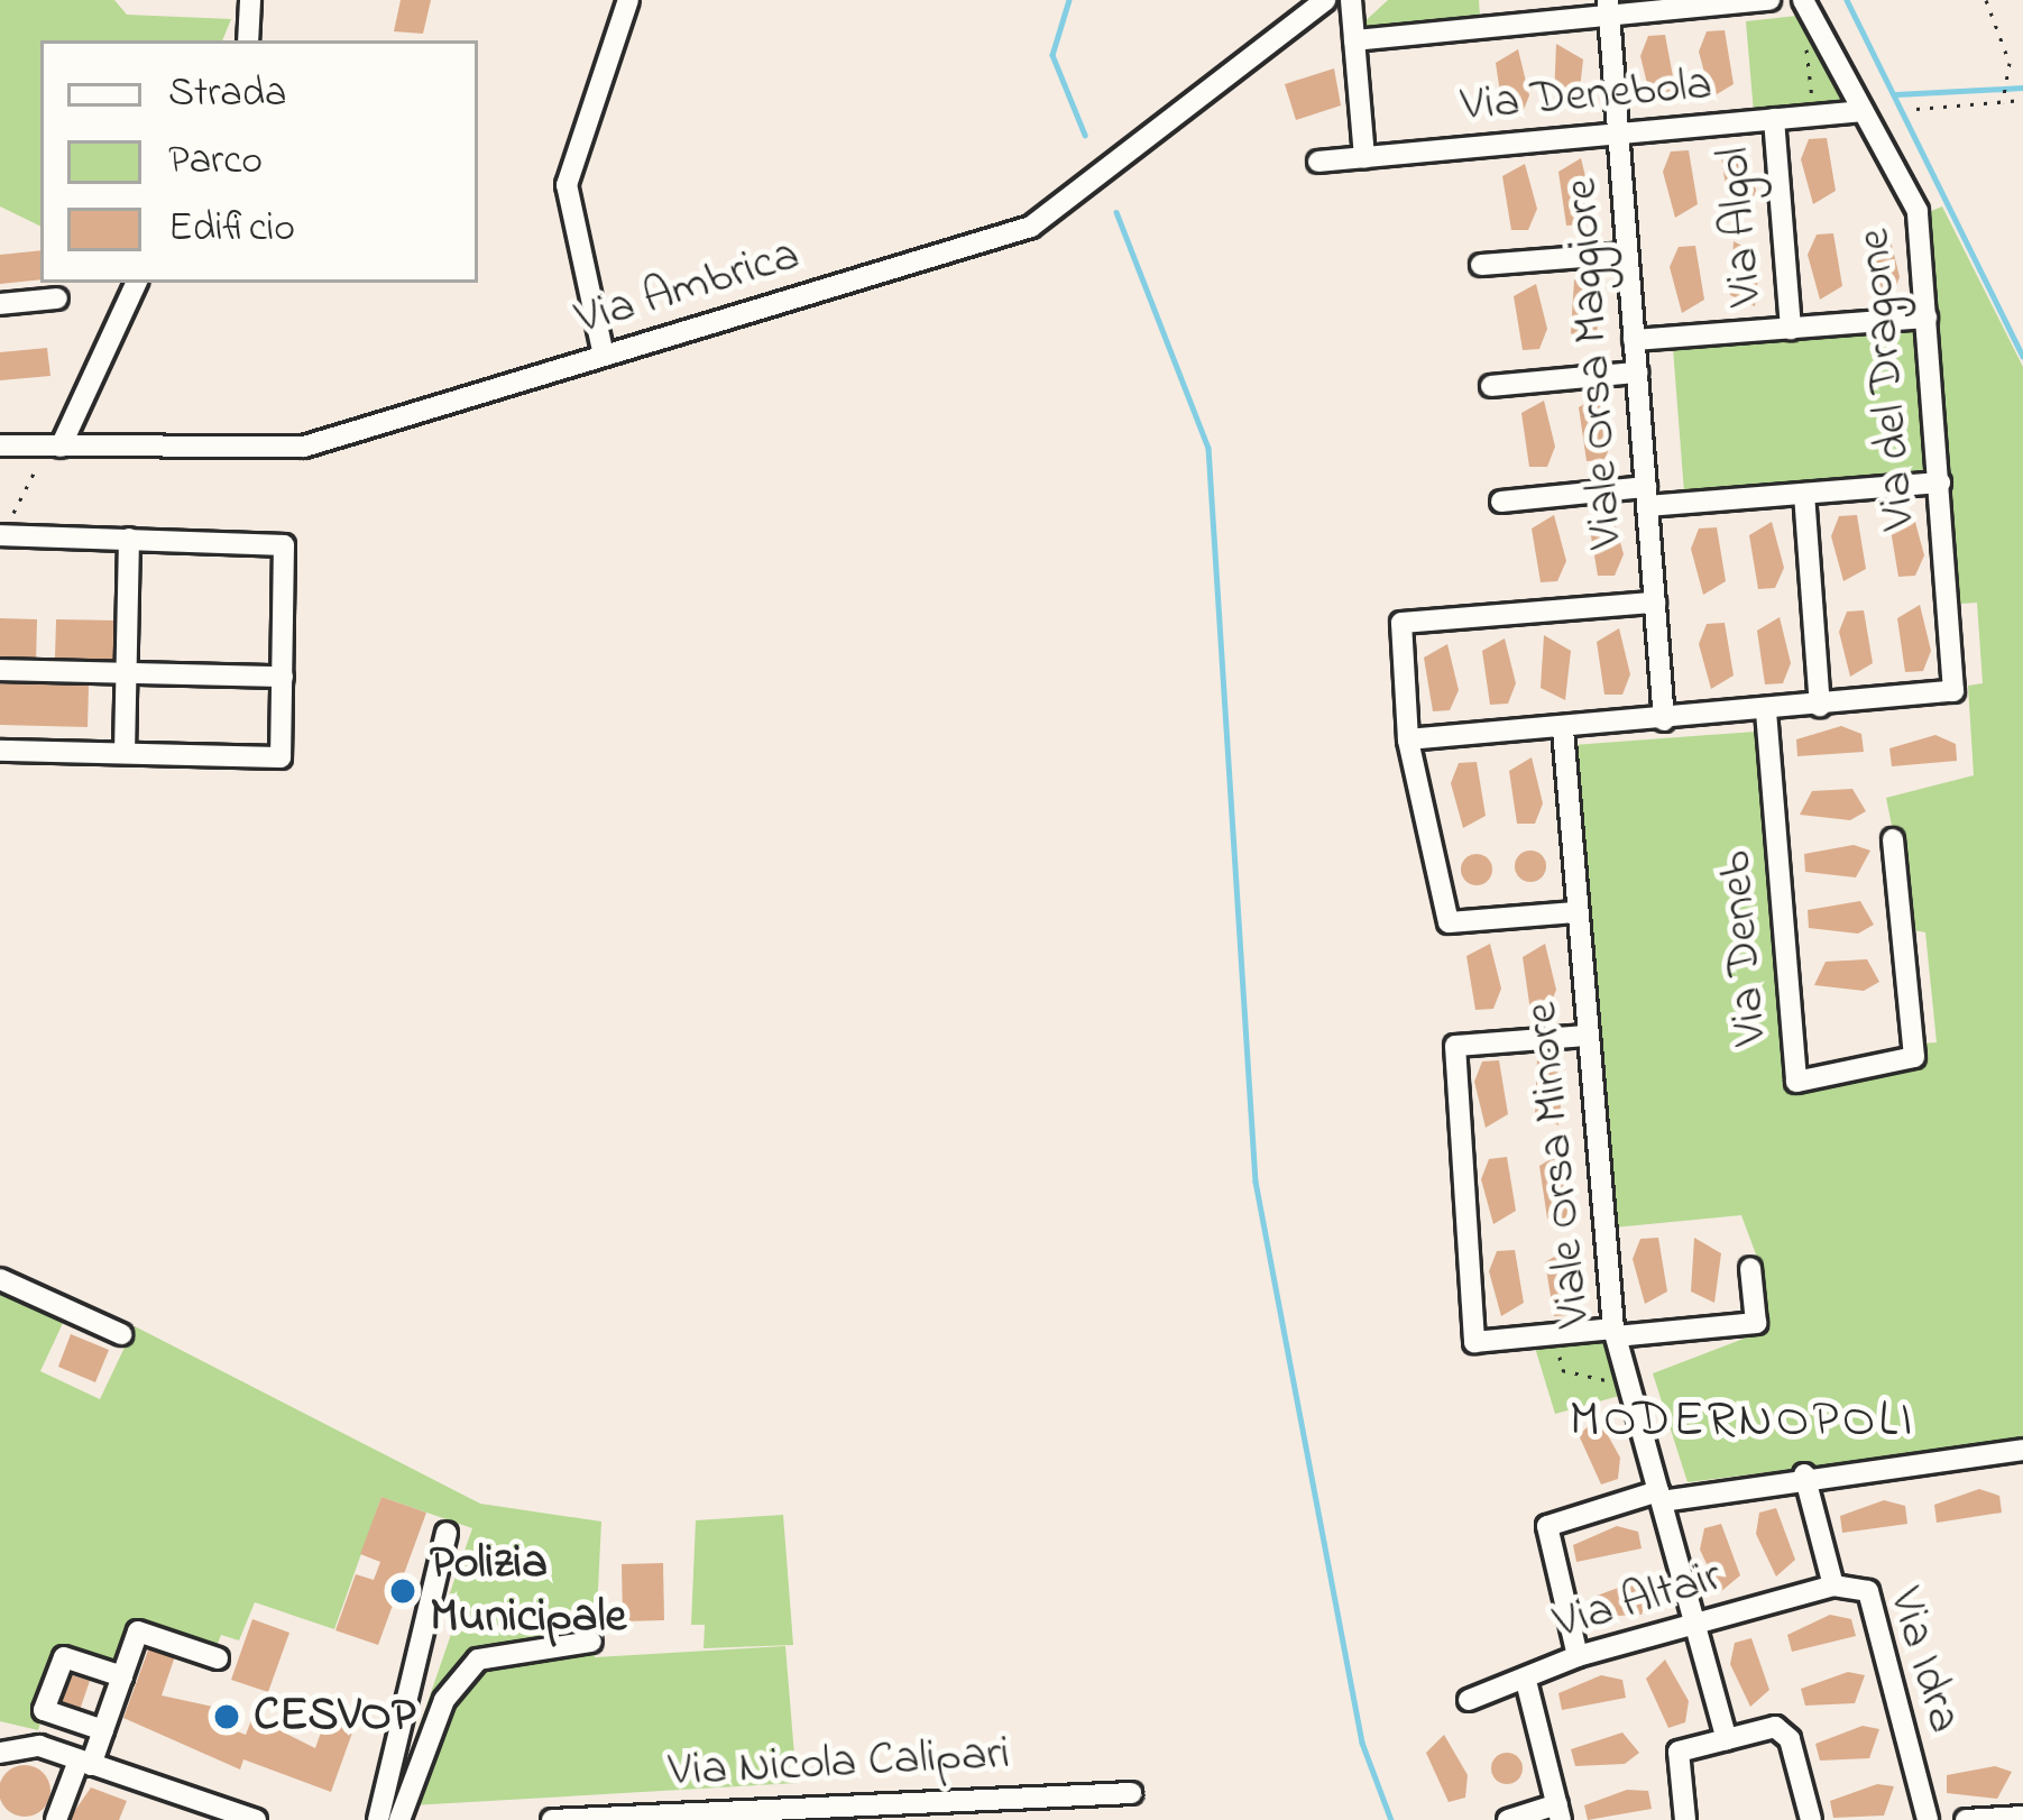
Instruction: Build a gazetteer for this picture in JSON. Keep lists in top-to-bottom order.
{
  "streets": {
    "street": [
      "Via Denebola",
      "Via Algol",
      "Via Ambrica",
      "Viale Orsa Maggiore",
      "Via del Dragone",
      "Via Deneb",
      "Viale Orsa Minore",
      "Via Altair",
      "Via Idra",
      "Via Nicola Calipari"
    ]
  },
  "crossings": [
    ["Via Denebola", "Via Algol"],
    ["Via Denebola", "Viale Orsa Maggiore"],
    ["Via Denebola", "Via del Dragone"],
    ["Viale Orsa Minore", "Via Altair"],
    ["Via Altair", "Via Idra"]
  ],
  "districts": ["MODERNOPOLI"],
  "places": ["Polizia Municipale", "CESVOP"],
  "legend": ["Strada", "Parco", "Edificio"]
}
